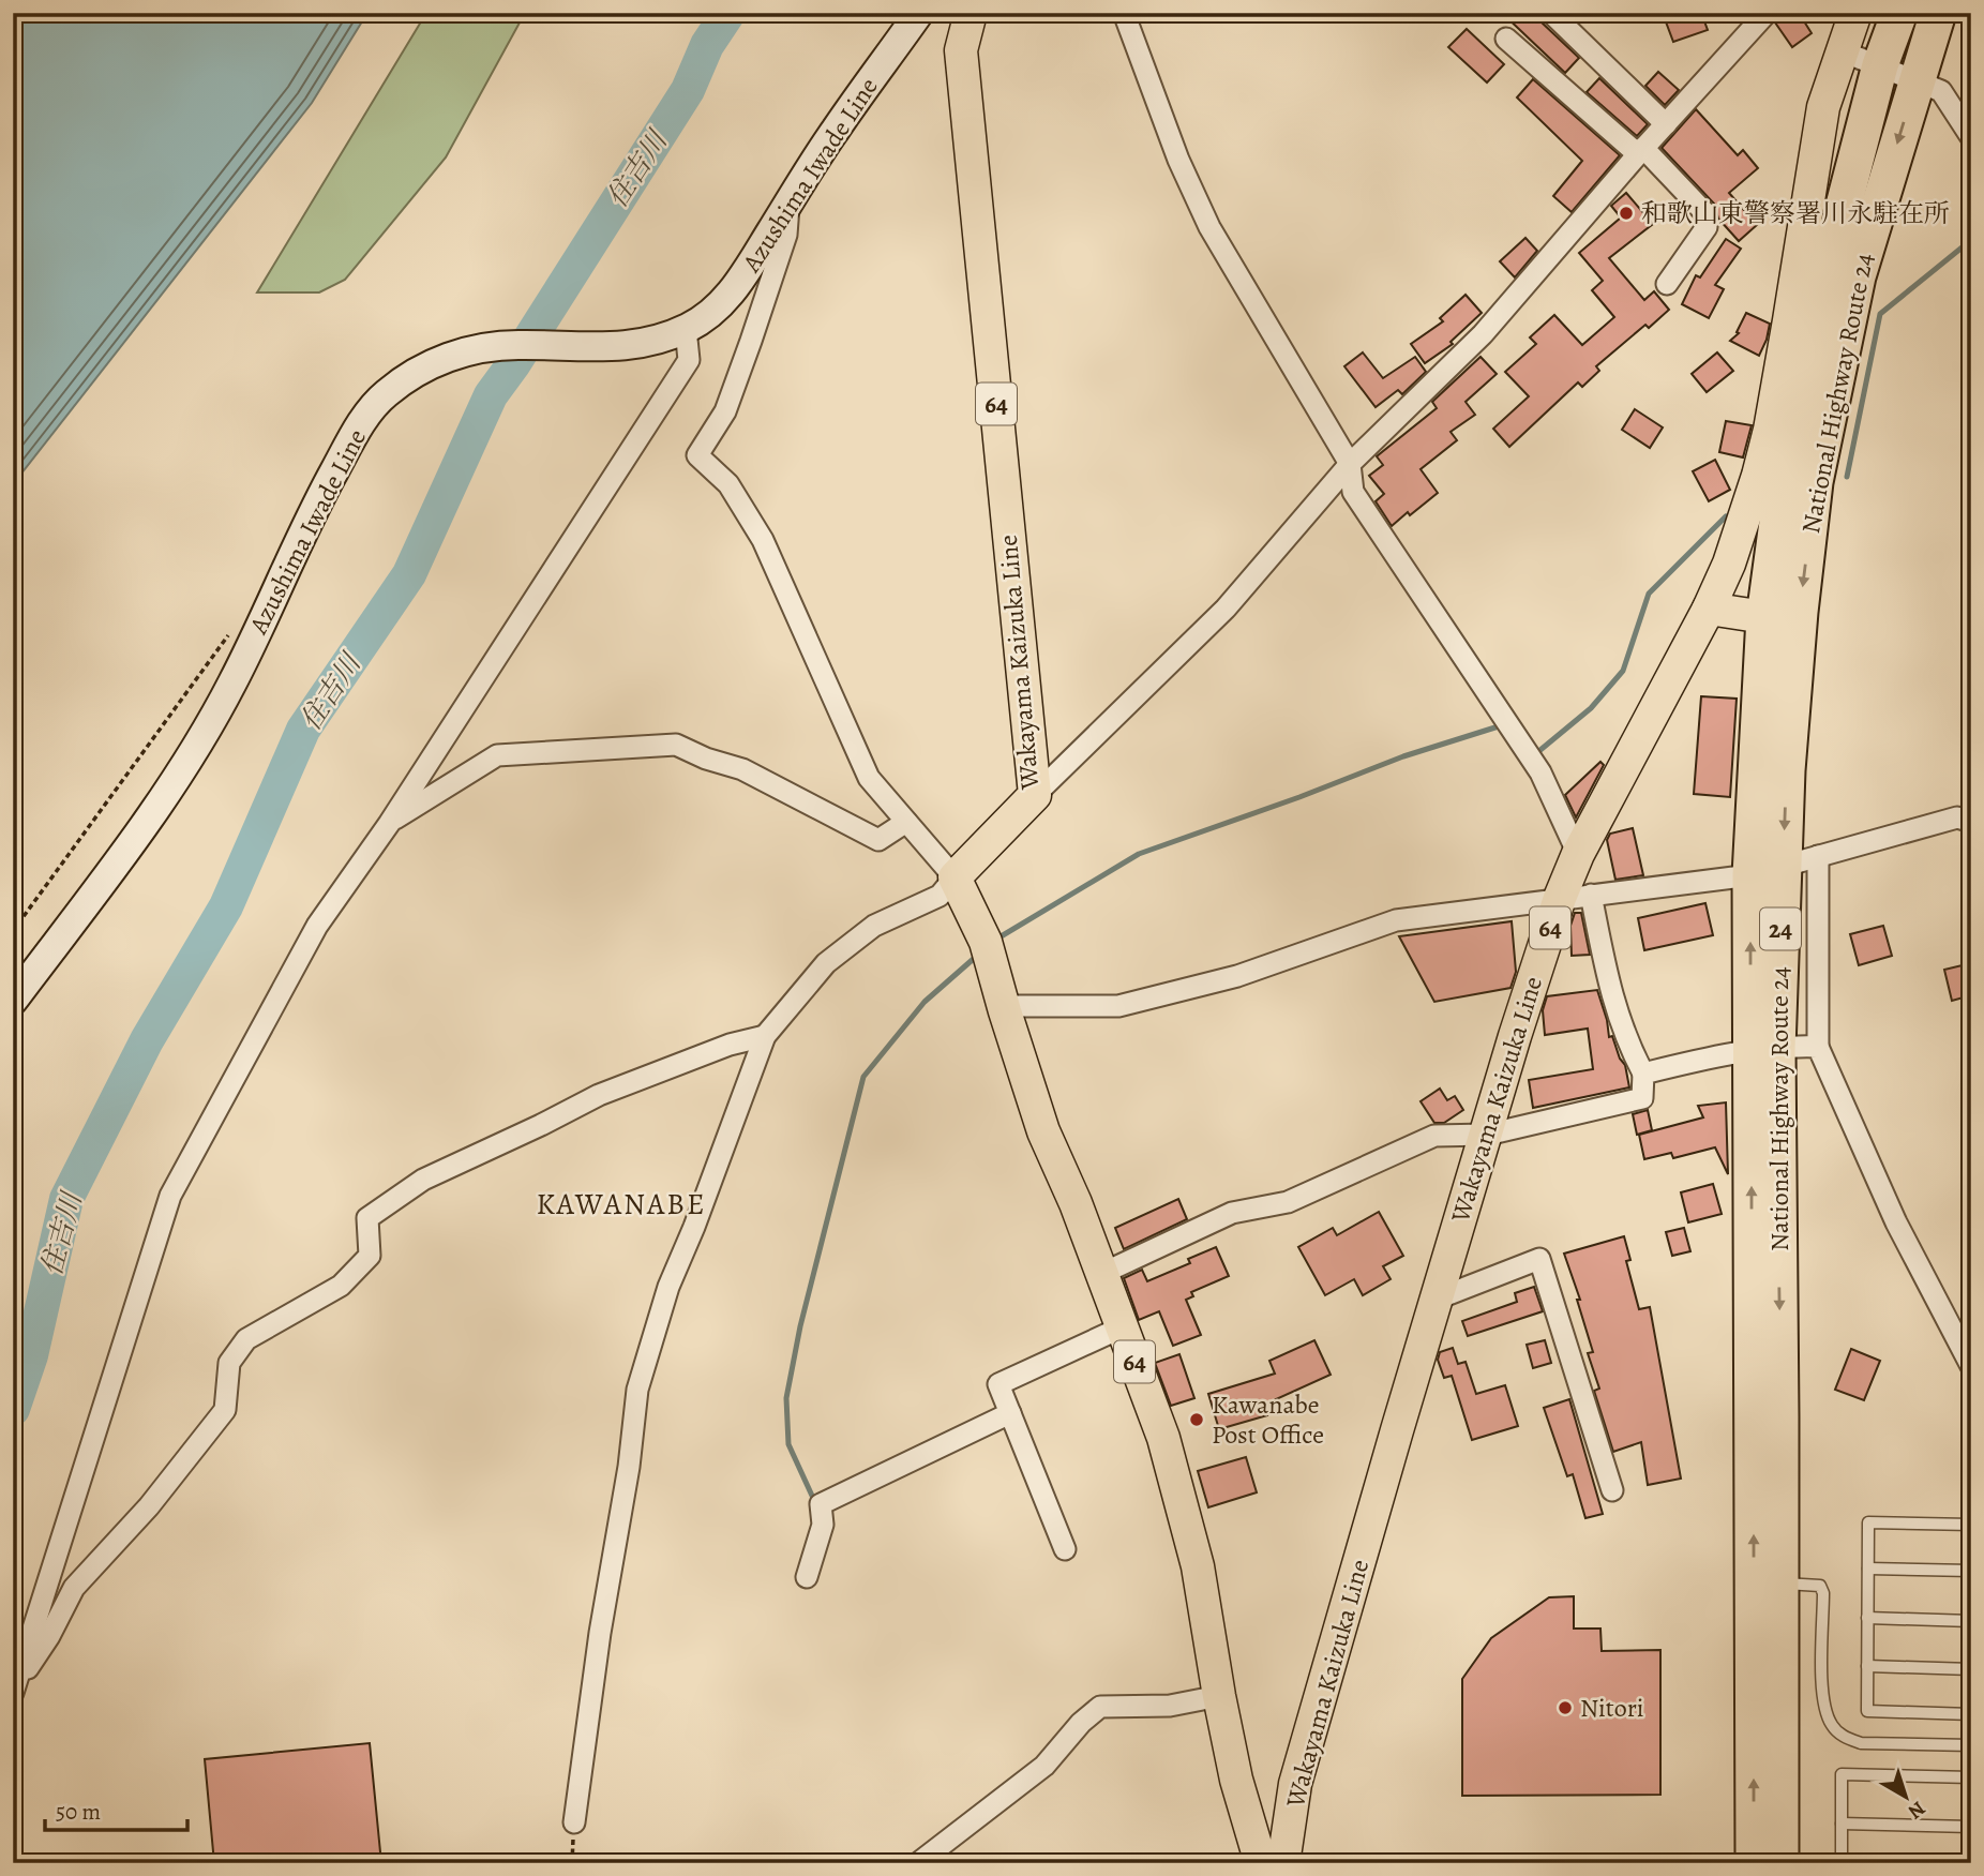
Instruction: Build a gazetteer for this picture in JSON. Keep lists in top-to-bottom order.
{
  "streets": {
    "highway": ["National Highway Route 24", "24"],
    "main road": ["Azushima Iwade Line", "64", "Wakayama Kaizuka Line"]
  },
  "districts": ["KAWANABE"],
  "water": ["住吉川"],
  "places": ["和歌山東警察署川永駐在所", "Kawanabe Post Office", "Nitori"],
  "scale_bar": "50 m",
  "north": "bottom right"
}
